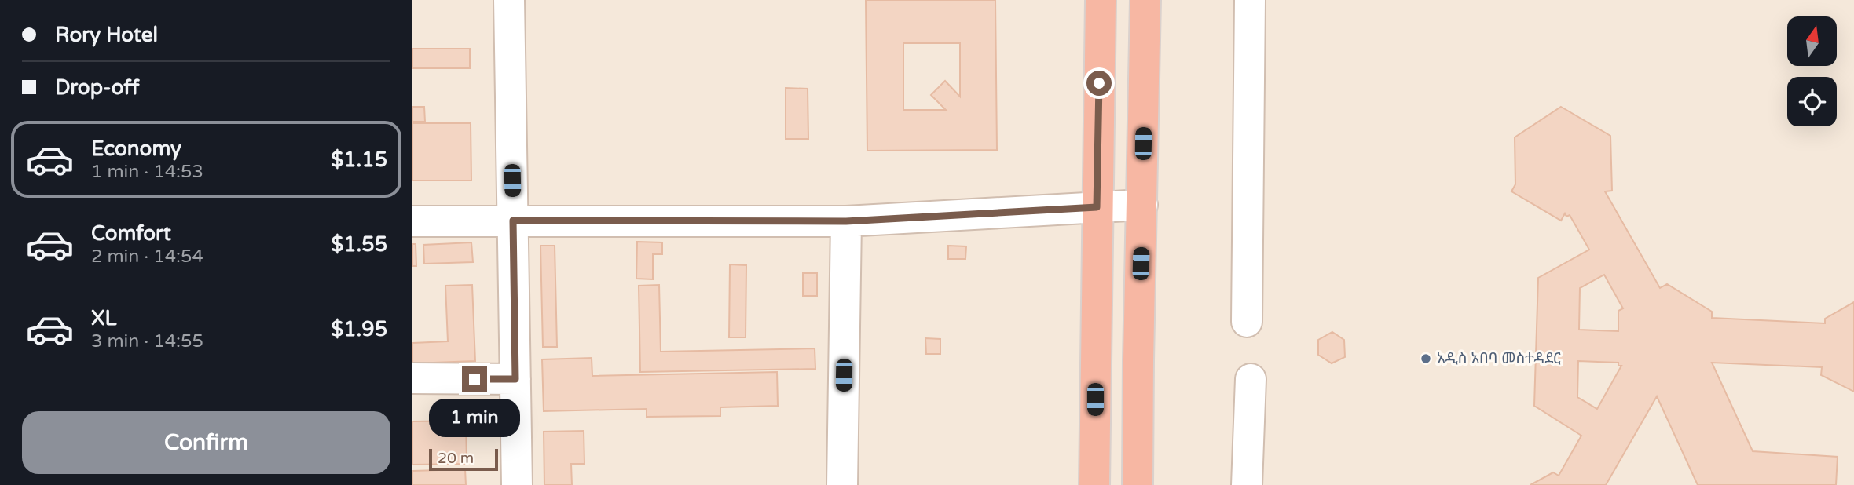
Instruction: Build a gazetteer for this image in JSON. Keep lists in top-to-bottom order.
{
  "places": ["አዲስ አበባ መስተዳደር"],
  "scale_bar": "20 m",
  "north": "top",
  "page": {
    "banner": ["Rory Hotel", "Drop-off"],
    "list": [
      {
        "name": "Economy",
        "note": "1 min · 14:53",
        "value": "$1.15"
      },
      {
        "name": "Comfort",
        "note": "2 min · 14:54",
        "value": "$1.55"
      },
      {
        "name": "XL",
        "note": "3 min · 14:55",
        "value": "$1.95"
      }
    ],
    "bubble": "1 min",
    "buttons": "Confirm",
    "scale": "20 m"
  }
}
